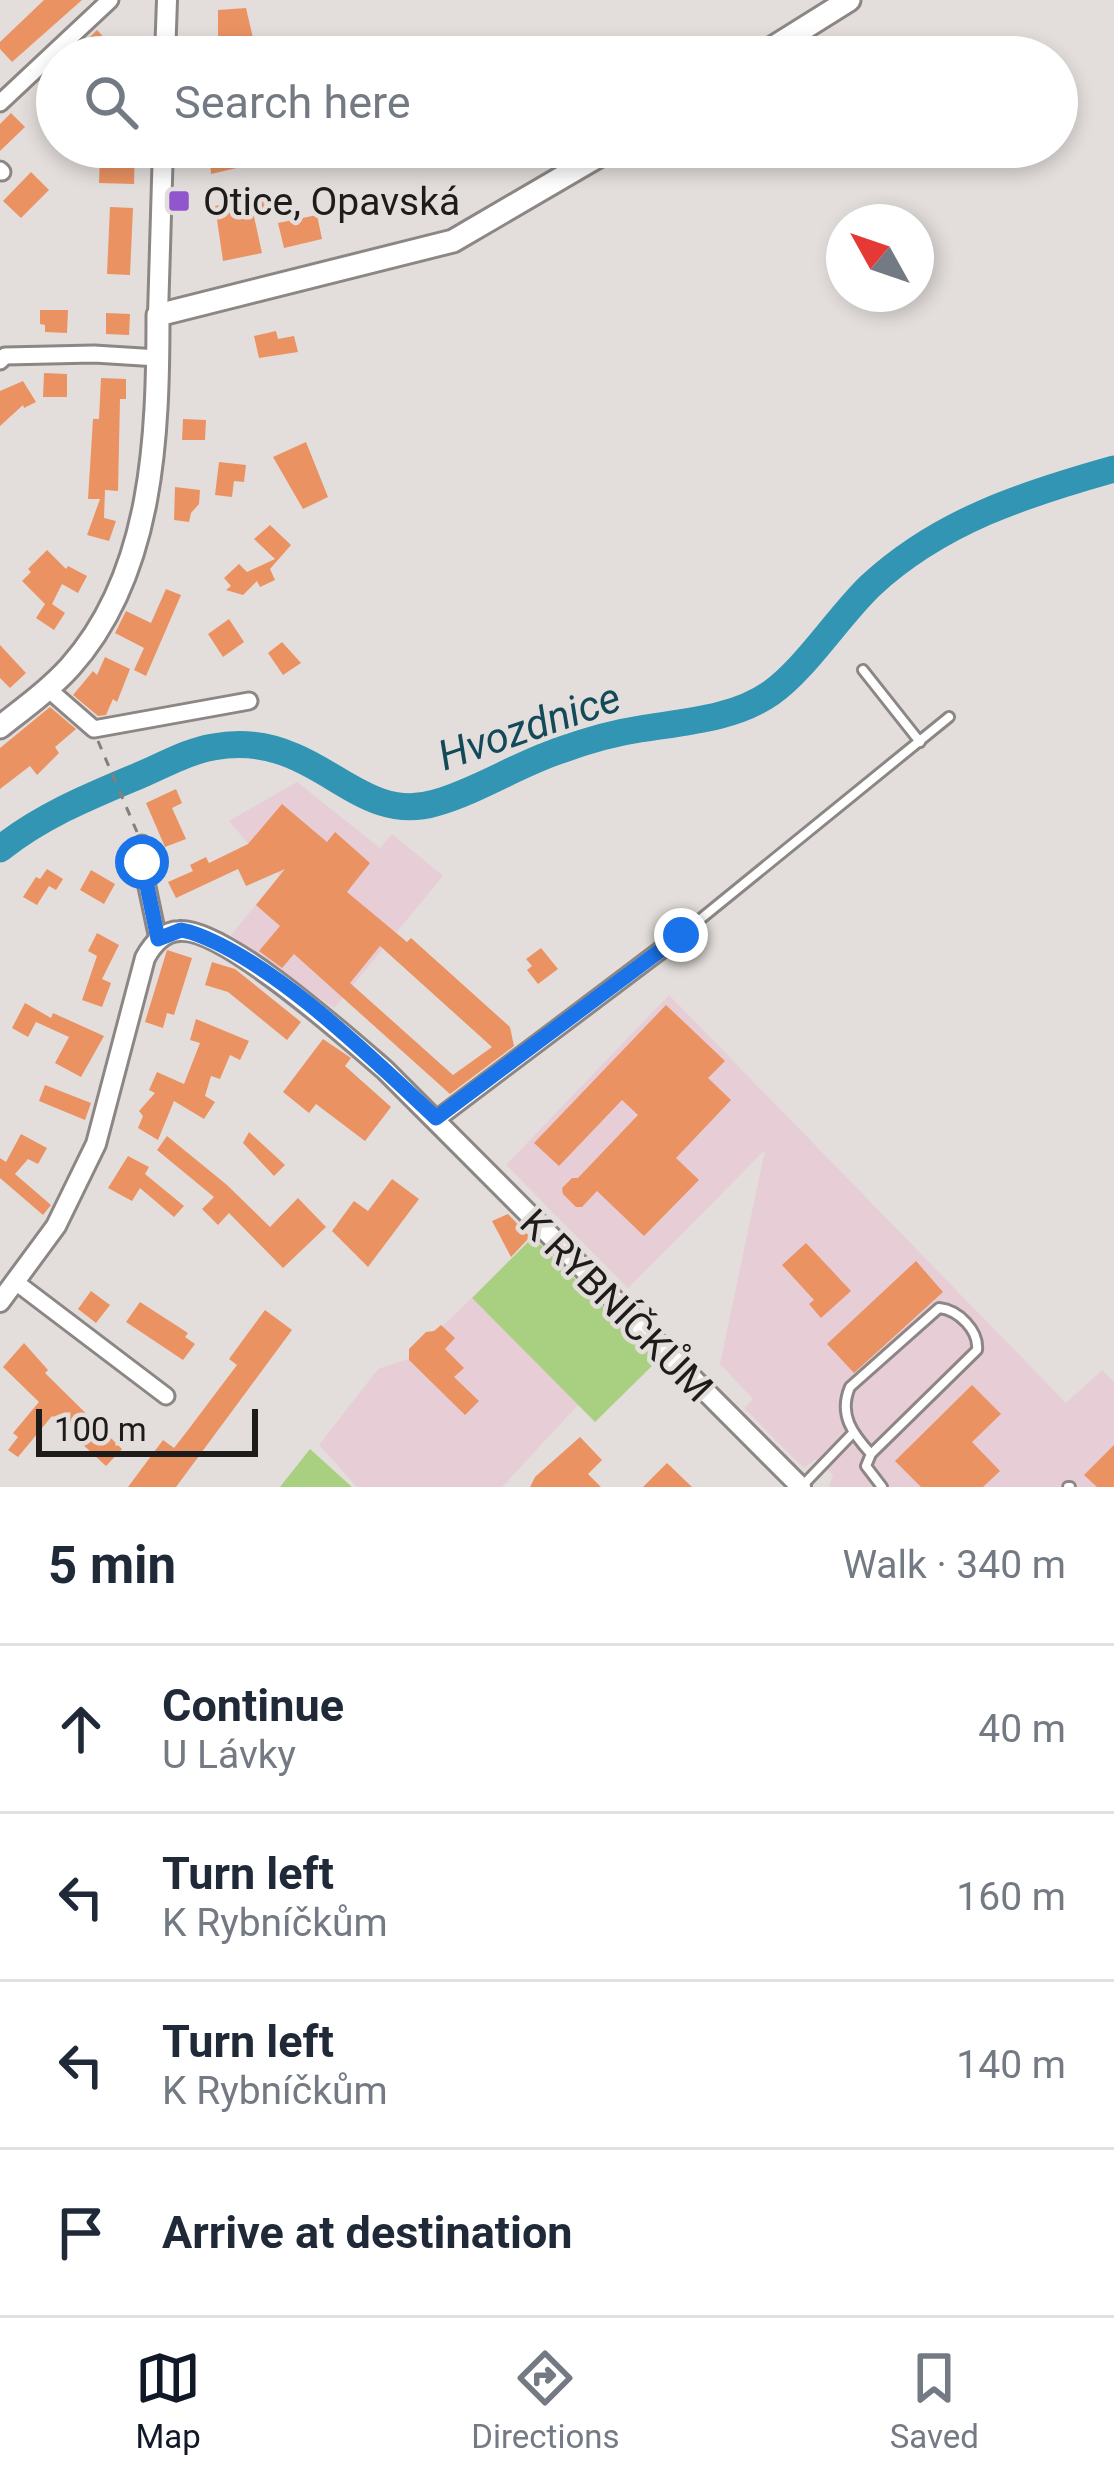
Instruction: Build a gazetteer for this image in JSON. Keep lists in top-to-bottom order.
{
  "streets": {
    "street": ["K RYBNÍČKŮM"]
  },
  "water": ["Hvozdnice"],
  "places": {
    "transit": ["Otice, Opavská"]
  },
  "scale_bar": "100 m",
  "north": "top left",
  "page": {
    "search": "Search here",
    "scale": "100 m",
    "heading": ["5 min", "Walk · 340 m"],
    "list": [
      ["Continue", "U Lávky", "40 m"],
      ["Turn left", "K Rybníčkům", "160 m"],
      ["Turn left", "K Rybníčkům", "140 m"],
      "Arrive at destination"
    ],
    "nav": ["Map", "Directions", "Saved"]
  }
}
